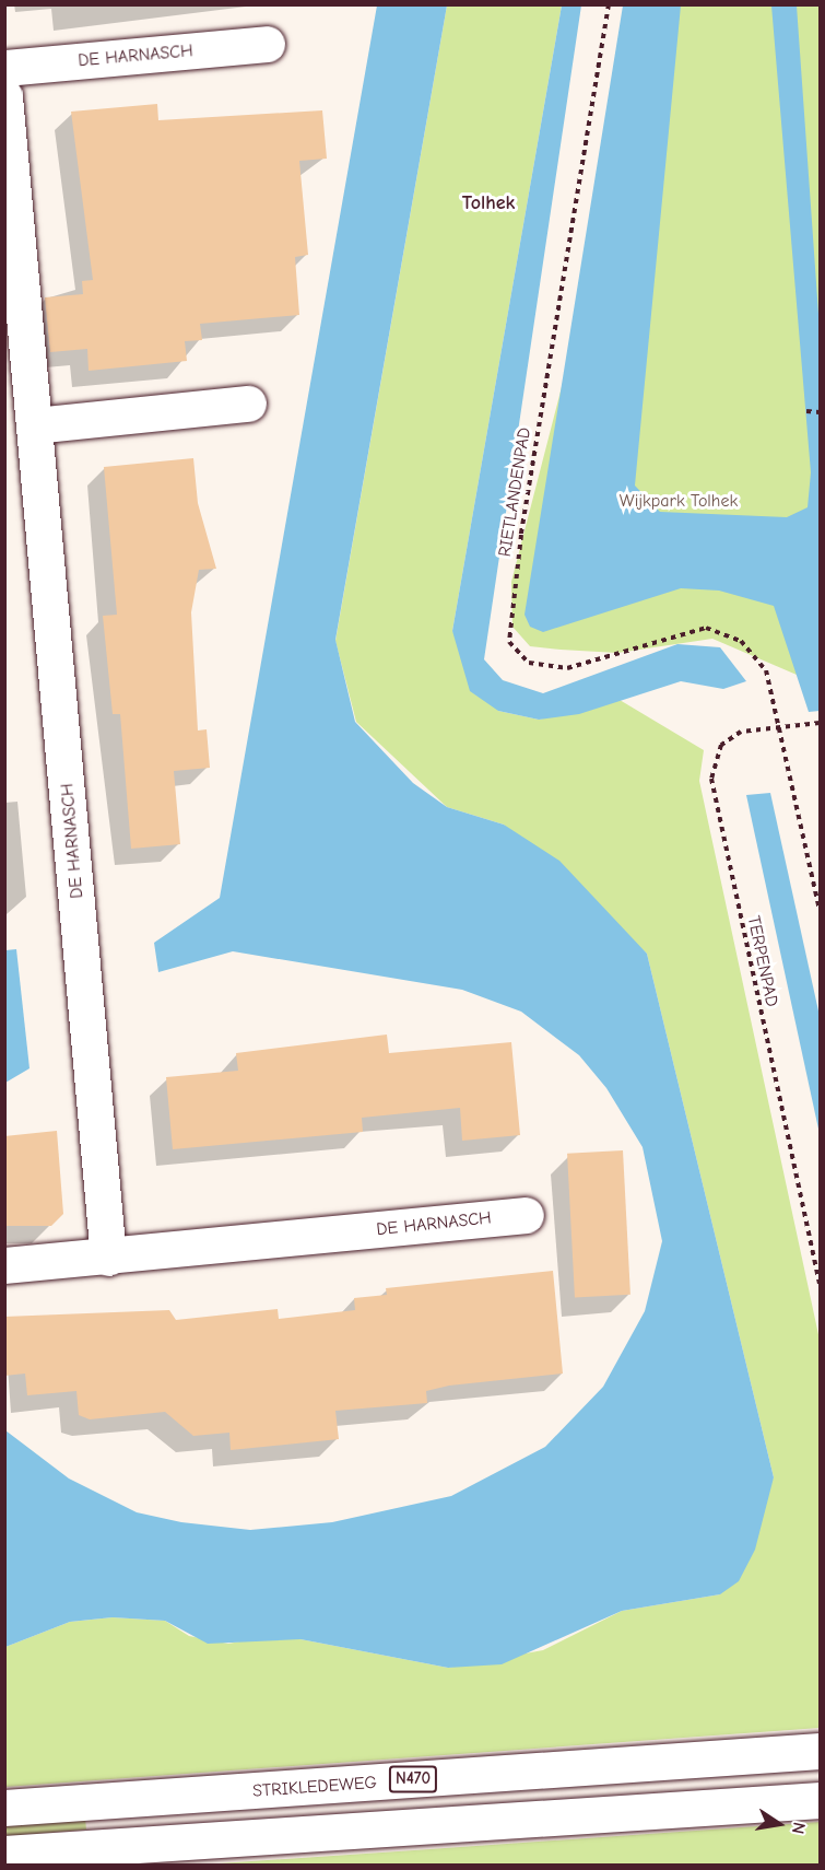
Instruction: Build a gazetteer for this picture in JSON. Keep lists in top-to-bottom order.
{
  "streets": {
    "street": ["DE HARNASCH", "N470", "STRIKLEDEWEG"],
    "path": ["RIETLANDENPAD", "TERPENPAD"]
  },
  "crossings": [
    ["RIETLANDENPAD", "TERPENPAD"]
  ],
  "districts": ["Tolhek"],
  "parks": ["Wijkpark Tolhek"],
  "north": "right"
}
